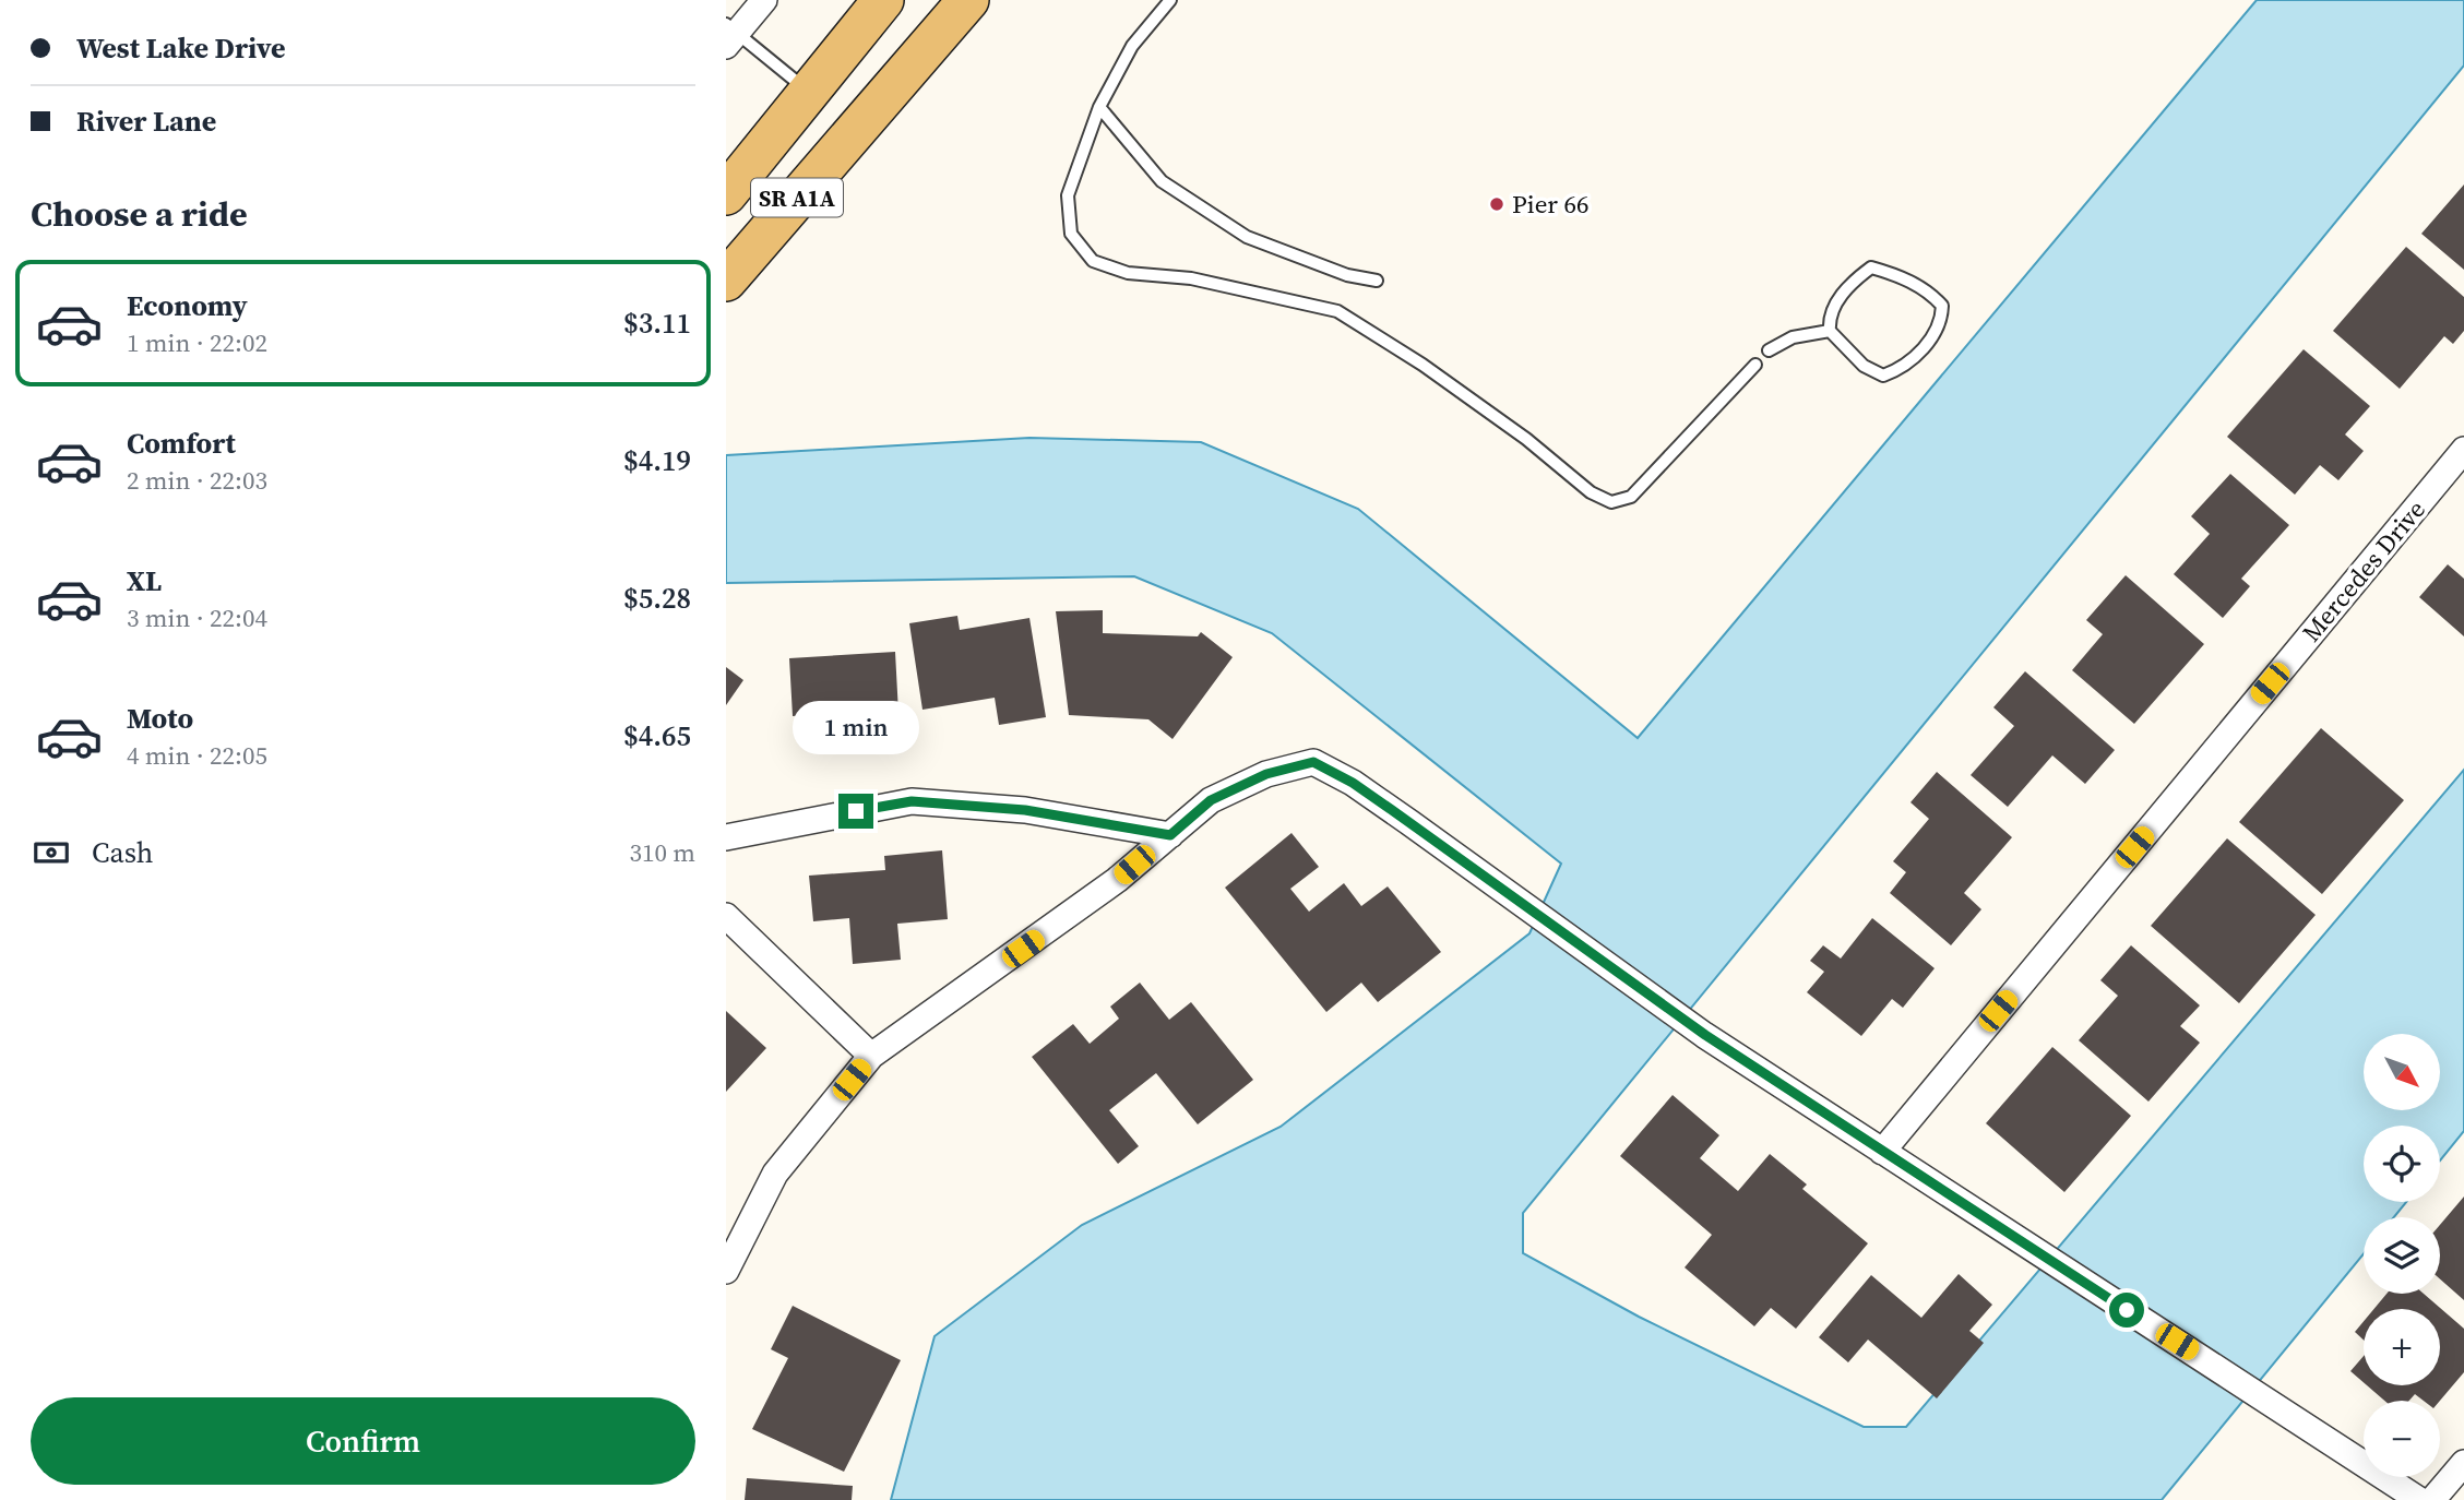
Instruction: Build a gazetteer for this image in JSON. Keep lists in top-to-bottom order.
{
  "streets": {
    "main road": ["SR A1A"],
    "street": ["Mercedes Drive"]
  },
  "places": ["Pier 66"],
  "north": "bottom right",
  "page": {
    "banner": ["West Lake Drive", "River Lane"],
    "heading": "Choose a ride",
    "list": [
      {
        "name": "Economy",
        "note": "1 min · 22:02",
        "value": "$3.11"
      },
      {
        "name": "Comfort",
        "note": "2 min · 22:03",
        "value": "$4.19"
      },
      {
        "name": "XL",
        "note": "3 min · 22:04",
        "value": "$5.28"
      },
      {
        "name": "Moto",
        "note": "4 min · 22:05",
        "value": "$4.65"
      }
    ],
    "bubble": "1 min",
    "pay": ["Cash", "310 m"],
    "map_buttons": ["+", "−"],
    "buttons": "Confirm"
  }
}
